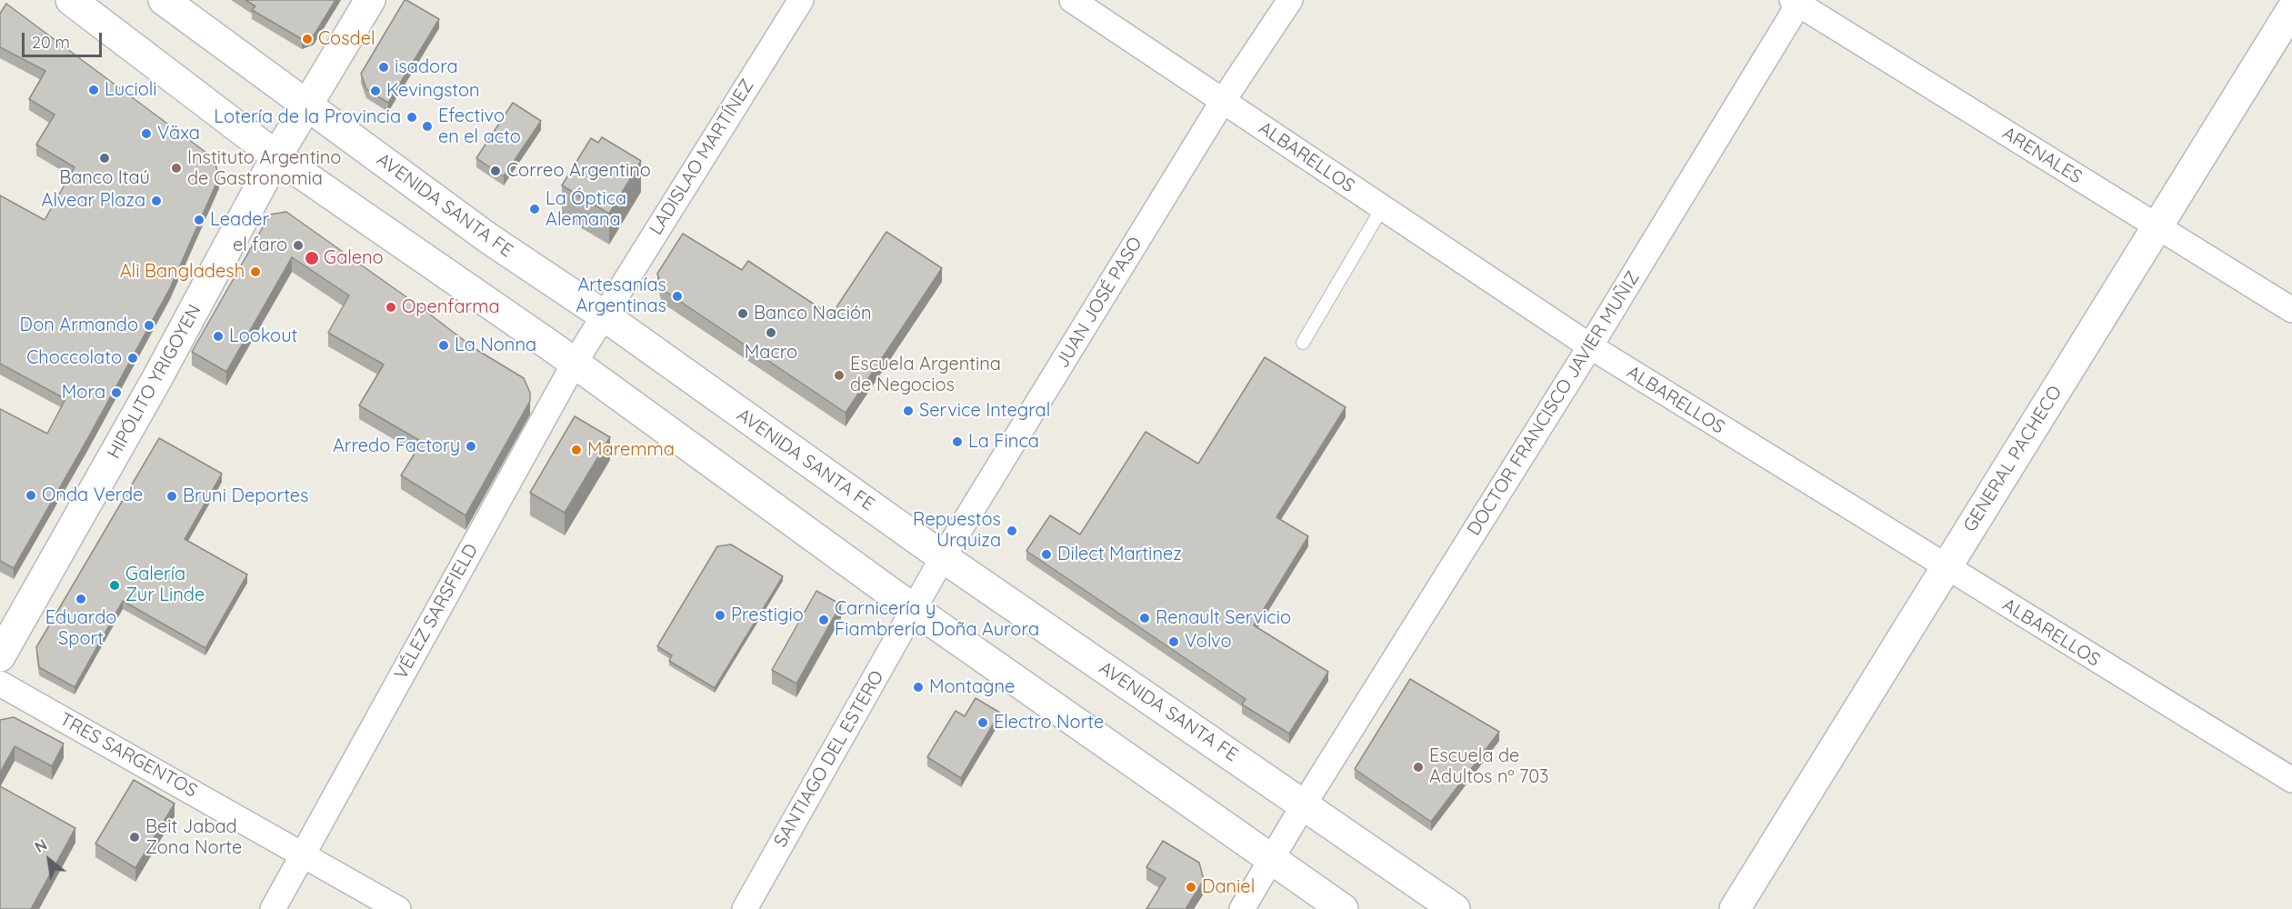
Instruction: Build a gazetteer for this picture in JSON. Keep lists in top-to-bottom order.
{
  "streets": {
    "main road": ["AVENIDA SANTA FE", "HIPÓLITO YRIGOYEN", "GENERAL PACHECO"],
    "street": [
      "ARENALES",
      "LADISLAO MARTÍNEZ",
      "ALBARELLOS",
      "JUAN JOSÉ PASO",
      "DOCTOR FRANCISCO JAVIER MUÑIZ",
      "VÉLEZ SARSFIELD",
      "TRES SARGENTOS",
      "SANTIAGO DEL ESTERO"
    ]
  },
  "crossings": [
    ["ARENALES", "DOCTOR FRANCISCO JAVIER MUÑIZ"],
    ["ARENALES", "GENERAL PACHECO"],
    ["LADISLAO MARTÍNEZ", "AVENIDA SANTA FE"],
    ["LADISLAO MARTÍNEZ", "VÉLEZ SARSFIELD"],
    ["ALBARELLOS", "JUAN JOSÉ PASO"],
    ["ALBARELLOS", "DOCTOR FRANCISCO JAVIER MUÑIZ"],
    ["ALBARELLOS", "GENERAL PACHECO"],
    ["AVENIDA SANTA FE", "JUAN JOSÉ PASO"],
    ["AVENIDA SANTA FE", "HIPÓLITO YRIGOYEN"],
    ["AVENIDA SANTA FE", "DOCTOR FRANCISCO JAVIER MUÑIZ"],
    ["AVENIDA SANTA FE", "VÉLEZ SARSFIELD"],
    ["JUAN JOSÉ PASO", "SANTIAGO DEL ESTERO"],
    ["VÉLEZ SARSFIELD", "TRES SARGENTOS"]
  ],
  "places": [
    "Cosdel",
    "isadora",
    "Lucioli",
    "Kevingston",
    "Lotería de la Provincia",
    "Efectivo en el acto",
    "Växa",
    "Banco Itaú",
    "Instituto Argentino de Gastronomia",
    "Correo Argentino",
    "Alvear Plaza",
    "La Óptica Alemana",
    "Leader",
    "el faro",
    "Galeno",
    "Ali Bangladesh",
    "Artesanías Argentinas",
    "Openfarma",
    "Banco Nación",
    "Don Armando",
    "Macro",
    "Lookout",
    "La Nonna",
    "Choccolato",
    "Escuela Argentina de Negocios",
    "Mora",
    "Service Integral",
    "La Finca",
    "Arredo Factory",
    "Maremma",
    "Onda Verde",
    "Bruni Deportes",
    "Repuestos Urquiza",
    "Dilect Martinez",
    "Galería Zur Linde",
    "Eduardo Sport",
    "Prestigio",
    "Renault Servicio",
    "Carnicería y Fiambrería Doña Aurora",
    "Volvo",
    "Montagne",
    "Electro Norte",
    "Escuela de Adultos nº 703",
    "Beit Jabad Zona Norte",
    "Daniel"
  ],
  "scale_bar": "20 m",
  "north": "top left"
}
